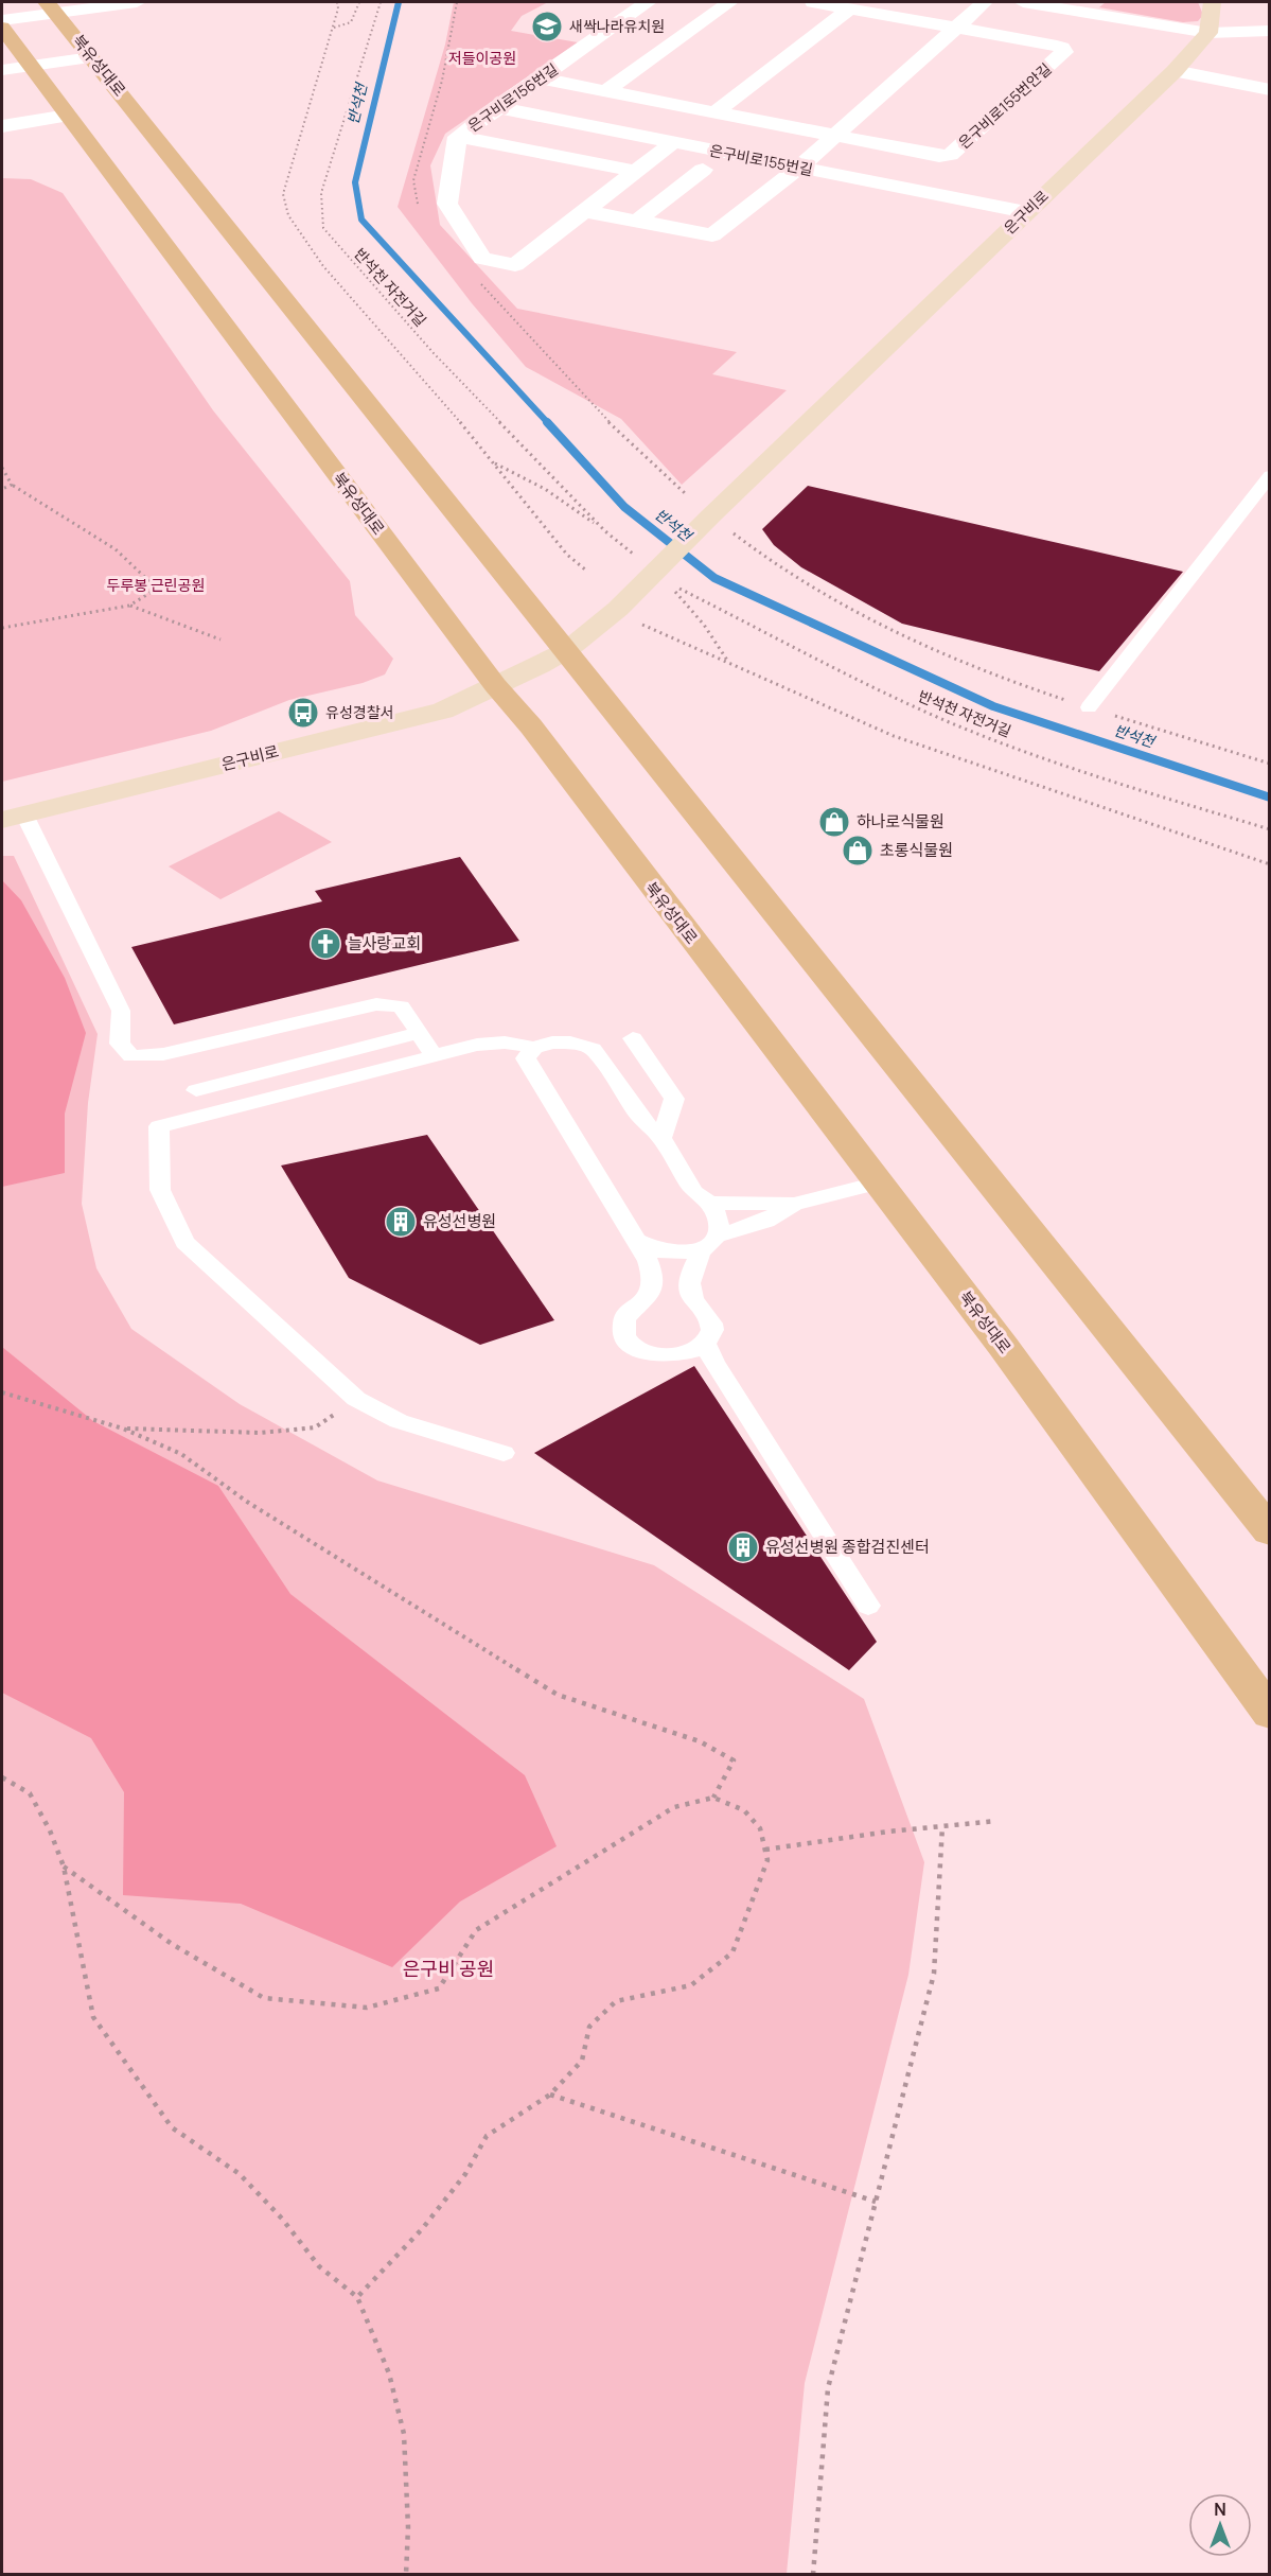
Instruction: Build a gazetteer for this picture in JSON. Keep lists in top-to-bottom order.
{
  "streets": {
    "main road": ["북유성대로"],
    "street": [
      "은구비로156번길",
      "은구비로155번안길",
      "은구비로155번길",
      "은구비로"
    ],
    "path": ["반석천 자전거길"]
  },
  "crossings": [
    ["북유성대로", "은구비로"],
    ["은구비로156번길", "은구비로155번안길"],
    ["은구비로156번길", "은구비로155번길"],
    ["은구비로155번길", "은구비로"]
  ],
  "water": ["반석천"],
  "parks": ["저들이공원", "두루봉 근린공원", "은구비 공원"],
  "places": {
    "school or university": ["새싹나라유치원"],
    "bus stop": ["유성경찰서"],
    "shop": ["하나로식물원", "초롱식물원"],
    "church": ["늘사랑교회"],
    "building": ["유성선병원", "유성선병원 종합검진센터"]
  },
  "north": "top"
}
